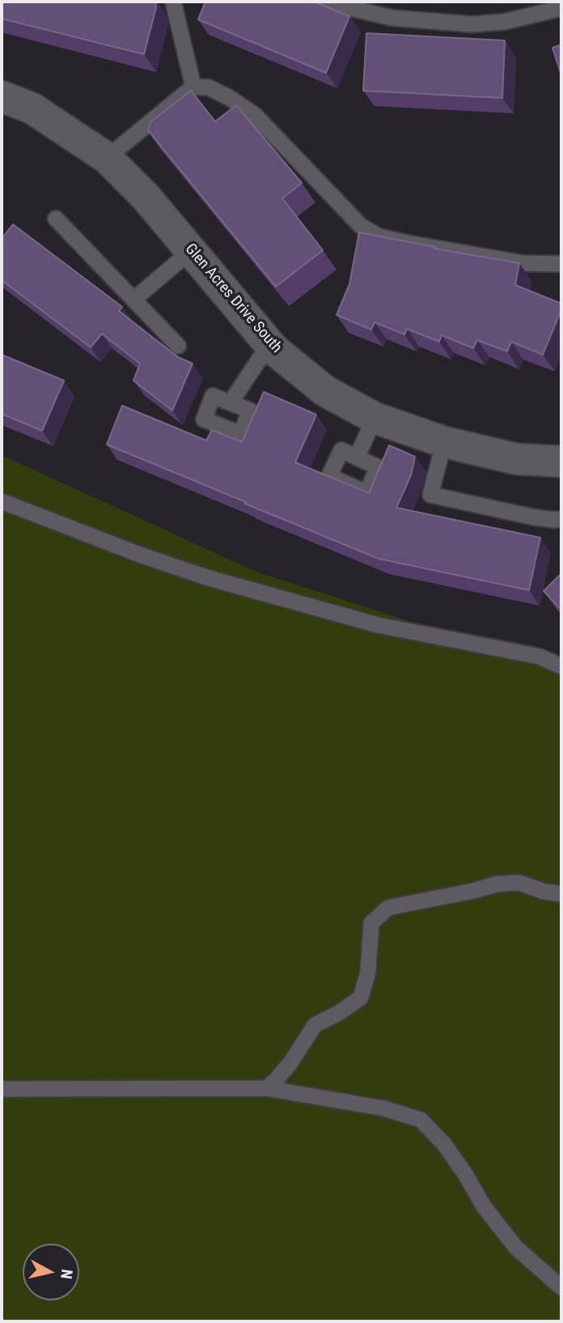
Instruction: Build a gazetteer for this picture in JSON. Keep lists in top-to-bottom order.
{
  "streets": {
    "street": ["Glen Acres Drive South"]
  },
  "north": "right"
}
